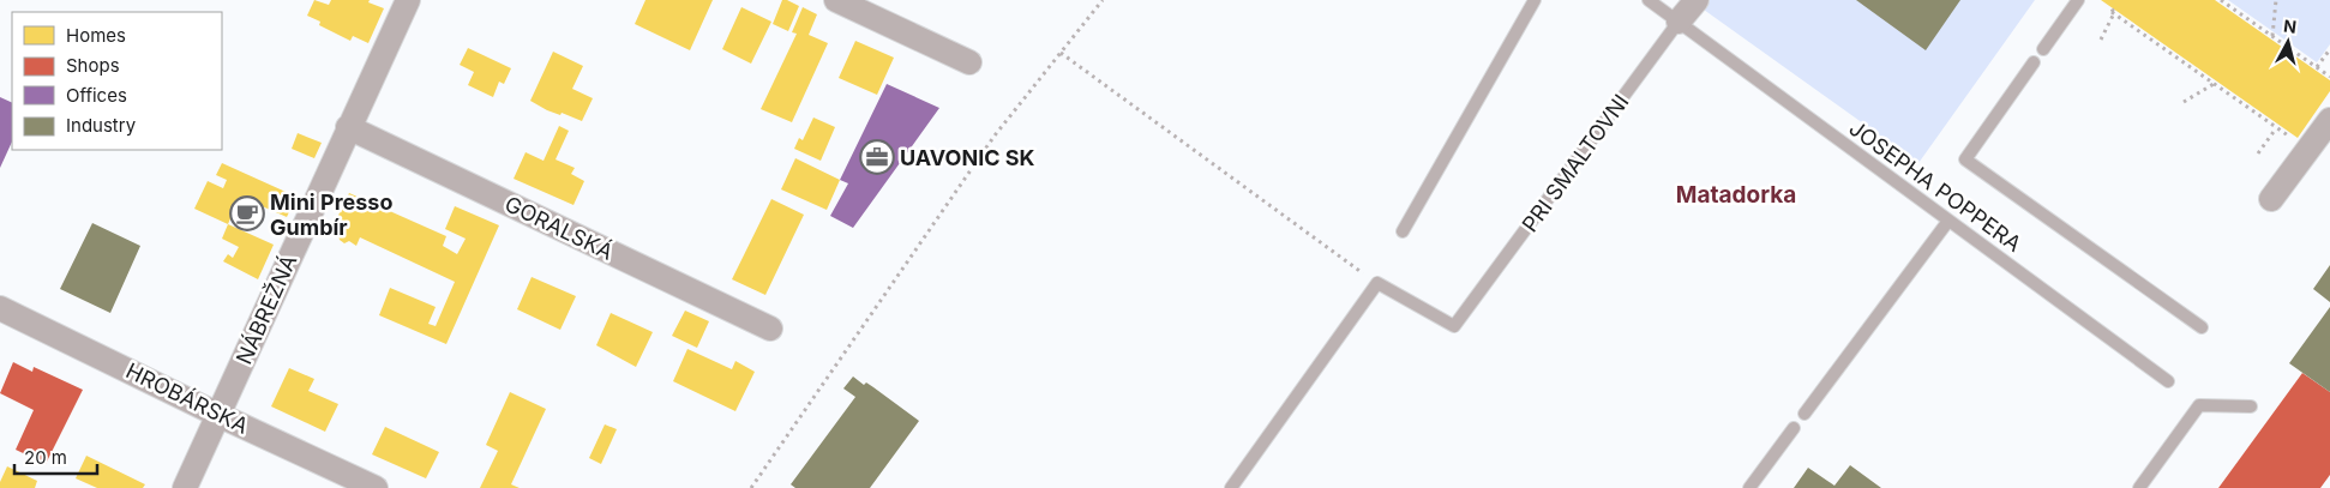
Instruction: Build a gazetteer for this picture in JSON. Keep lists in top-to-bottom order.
{
  "streets": {
    "street": [
      "PRI SMALTOVNI",
      "GORALSKÁ",
      "NÁBREŽNÁ",
      "HROBÁRSKA"
    ],
    "lane": ["JOSEPHA POPPERA"]
  },
  "crossings": [
    ["PRI SMALTOVNI", "JOSEPHA POPPERA"],
    ["GORALSKÁ", "NÁBREŽNÁ"],
    ["NÁBREŽNÁ", "HROBÁRSKA"]
  ],
  "districts": ["Matadorka"],
  "places": {
    "office": ["UAVONIC SK"],
    "cafe": ["Mini Presso Gumbír"]
  },
  "legend": [
    "Homes",
    "Shops",
    "Offices",
    "Industry"
  ],
  "scale_bar": "20 m",
  "north": "top"
}
